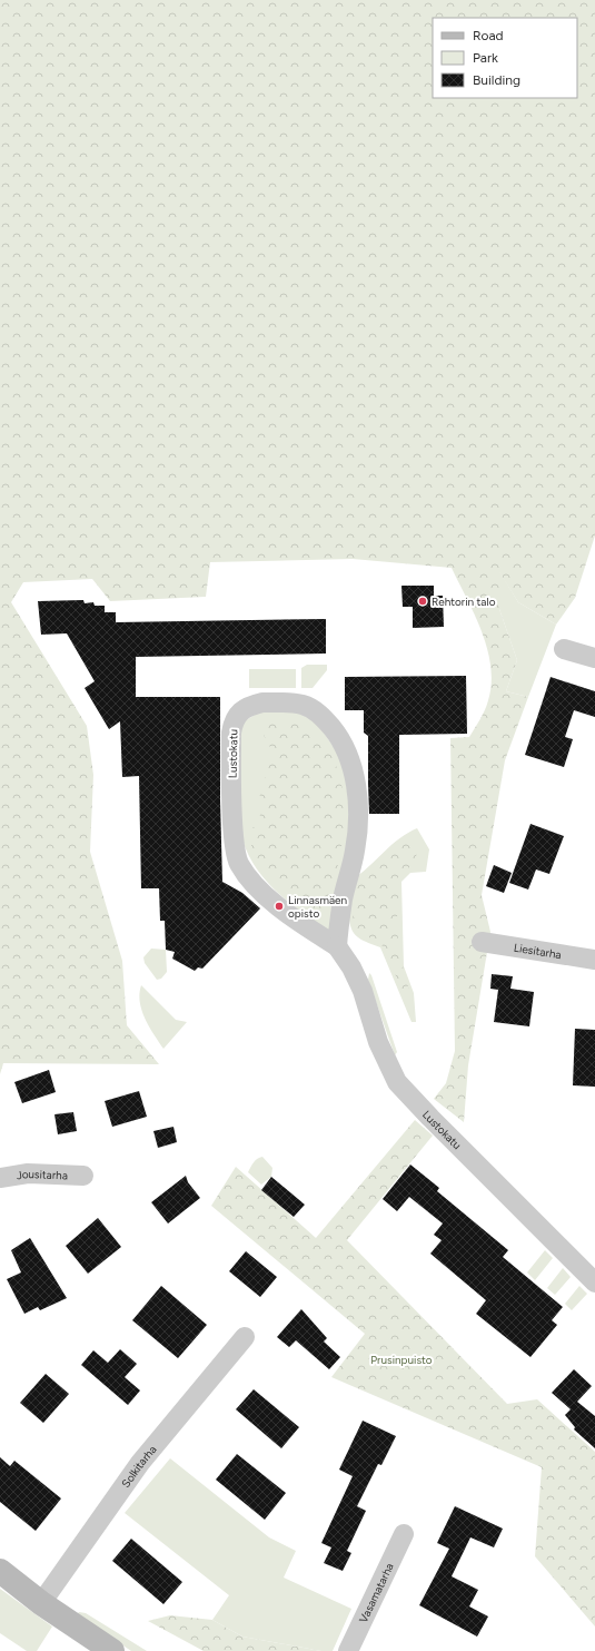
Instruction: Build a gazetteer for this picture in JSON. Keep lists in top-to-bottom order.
{
  "streets": {
    "street": [
      "Lustokatu",
      "Liesitarha",
      "Jousitarha",
      "Solkitarha",
      "Vasamatarha"
    ]
  },
  "parks": ["Prusinpuisto"],
  "places": ["Rehtorin talo", "Linnasmäen opisto"],
  "legend": ["Road", "Park", "Building"]
}
